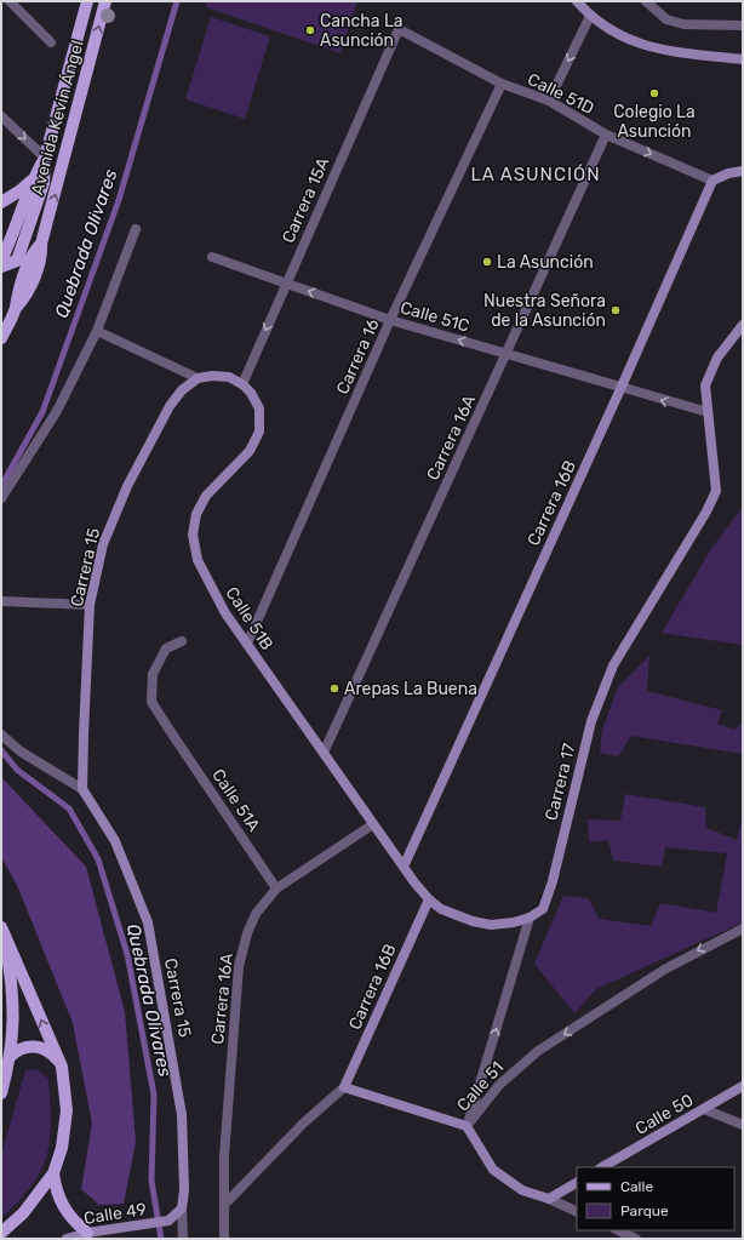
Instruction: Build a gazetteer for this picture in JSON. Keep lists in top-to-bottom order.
{
  "streets": {
    "main road": [
      "Avenida Kevin Ángel",
      "Carrera 16B",
      "Carrera 15",
      "Calle 51B",
      "Carrera 17",
      "Calle 51",
      "Calle 50",
      "Calle 49"
    ],
    "street": [
      "Calle 51D",
      "Carrera 15A",
      "Calle 51C",
      "Carrera 16",
      "Carrera 16A",
      "Calle 51A"
    ]
  },
  "crossings": [
    ["Calle 51D", "Carrera 15A"],
    ["Calle 51D", "Carrera 16"],
    ["Calle 51D", "Carrera 16A"],
    ["Calle 51D", "Carrera 16B"],
    ["Carrera 15A", "Calle 51C"],
    ["Carrera 15A", "Calle 51B"],
    ["Calle 51C", "Carrera 16"],
    ["Calle 51C", "Carrera 16A"],
    ["Calle 51C", "Carrera 16B"],
    ["Calle 51C", "Carrera 17"],
    ["Carrera 16", "Calle 51B"],
    ["Carrera 16A", "Calle 51B"],
    ["Carrera 16A", "Calle 51A"],
    ["Carrera 16B", "Calle 51B"],
    ["Carrera 16B", "Calle 51"],
    ["Carrera 15", "Calle 49"],
    ["Calle 51B", "Carrera 17"],
    ["Carrera 17", "Calle 51"]
  ],
  "one_way": ["Calle 51C", "Calle 51"],
  "districts": ["LA ASUNCIÓN"],
  "water": ["Quebrada Olivares"],
  "places": [
    "Cancha La Asunción",
    "Colegio La Asunción",
    "La Asunción",
    "Nuestra Señora de la Asunción",
    "Arepas La Buena"
  ],
  "legend": ["Calle", "Parque"]
}
